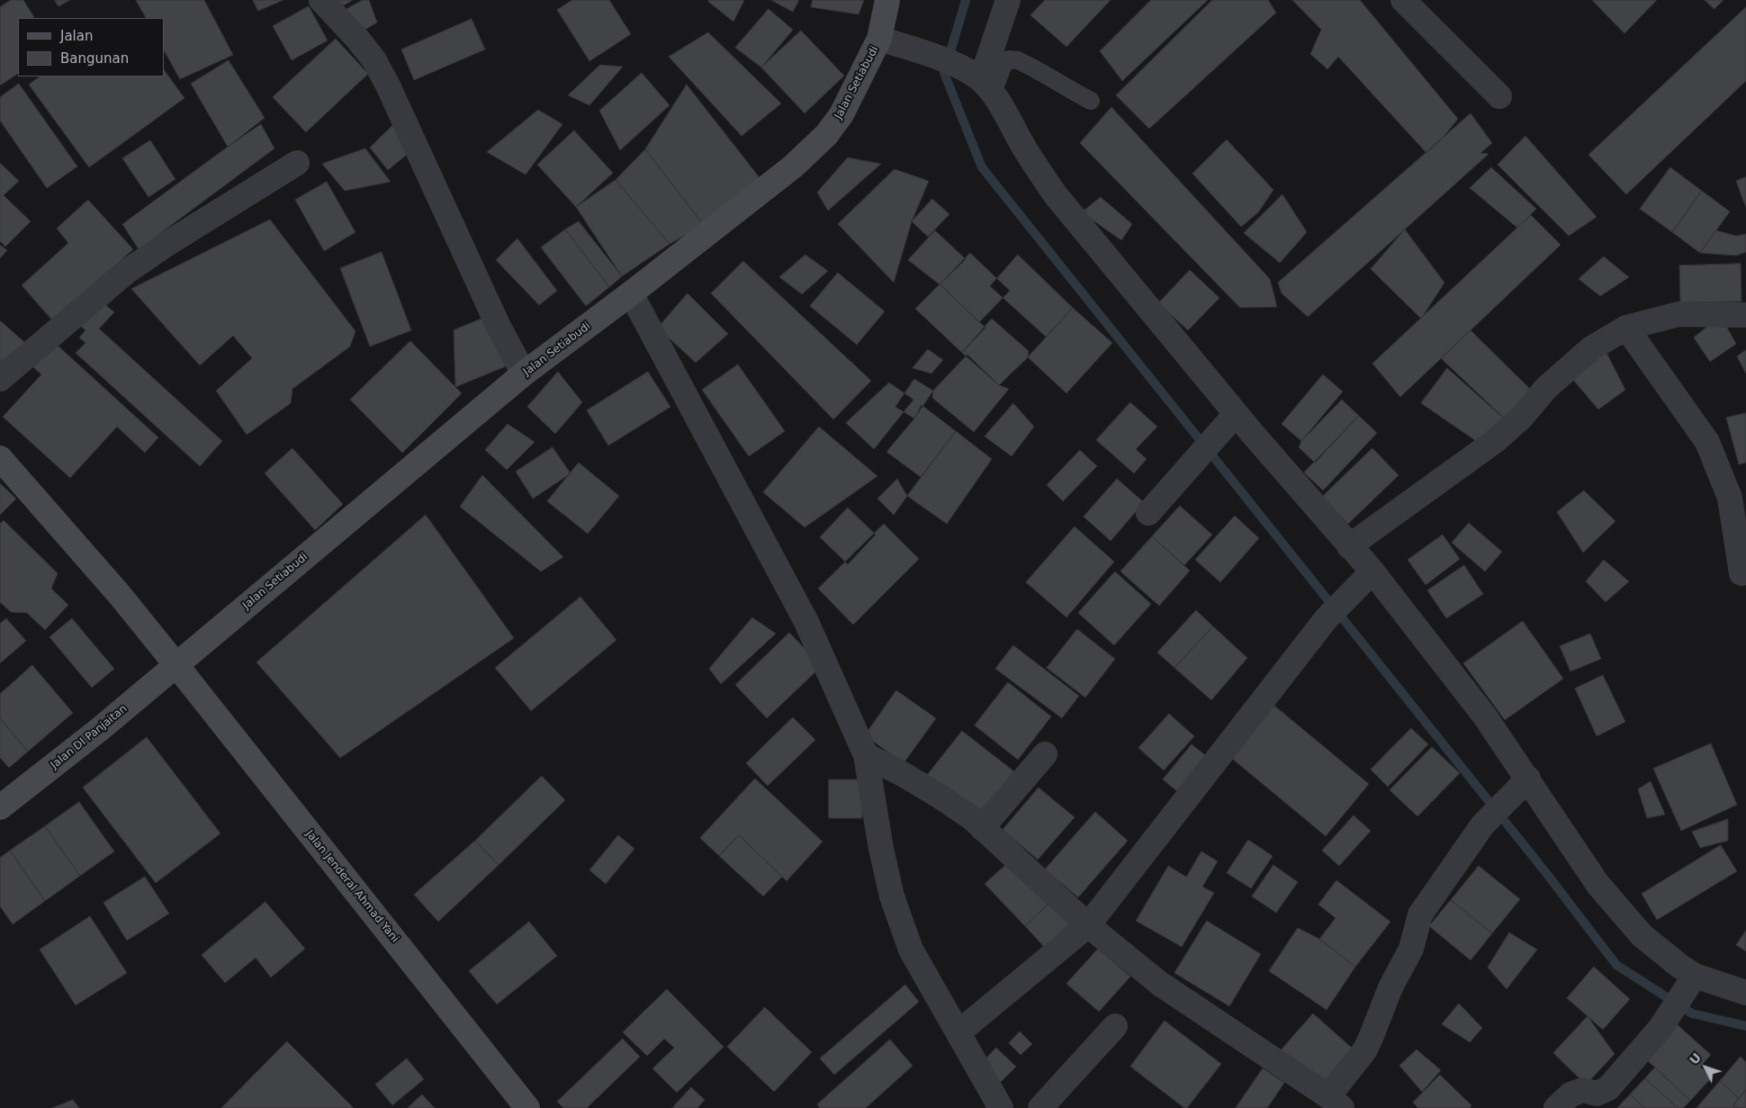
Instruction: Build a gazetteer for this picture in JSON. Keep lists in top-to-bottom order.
{
  "streets": {
    "street": ["Jalan Setiabudi", "Jalan DI Panjaitan", "Jalan Jenderal Ahmad Yani"]
  },
  "crossings": [
    ["Jalan Setiabudi", "Jalan DI Panjaitan"],
    ["Jalan Setiabudi", "Jalan Jenderal Ahmad Yani"],
    ["Jalan DI Panjaitan", "Jalan Jenderal Ahmad Yani"]
  ],
  "legend": ["Jalan", "Bangunan"],
  "north": "top left"
}
